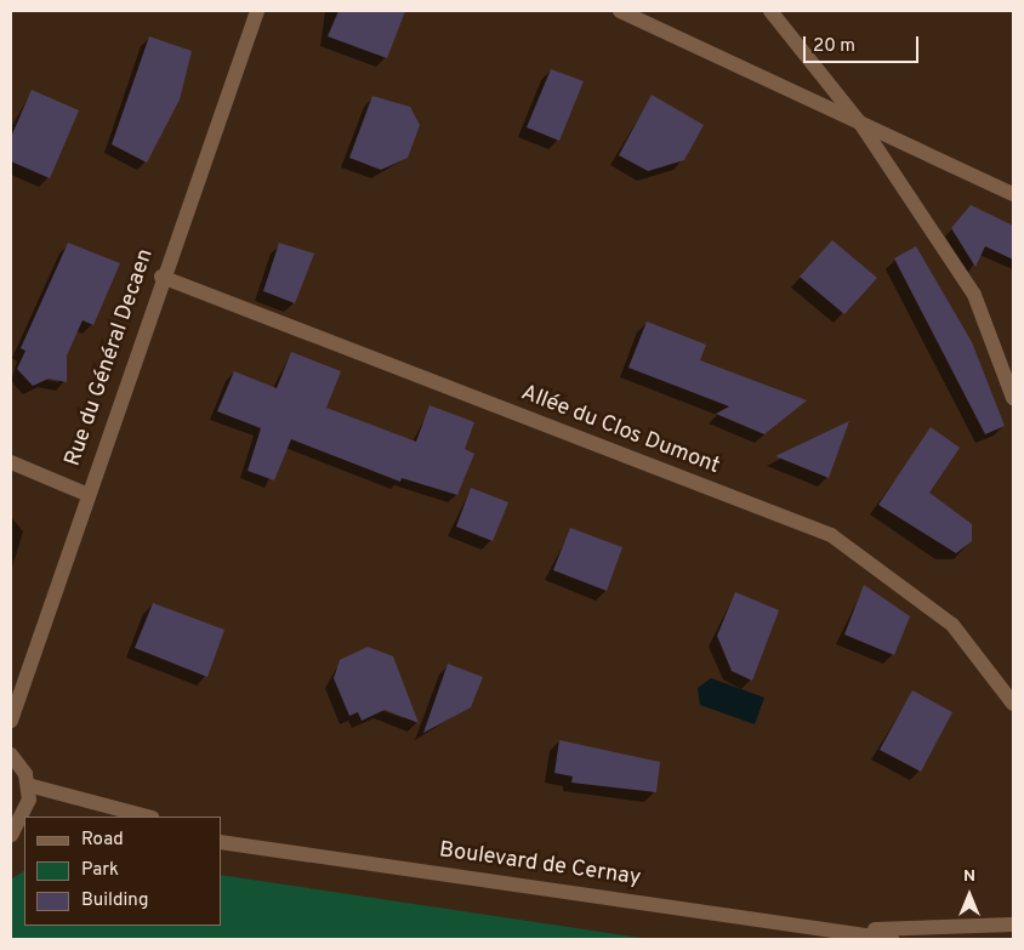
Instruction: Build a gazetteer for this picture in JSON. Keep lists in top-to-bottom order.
{
  "streets": {
    "street": ["Rue du Général Decaen", "Allée du Clos Dumont", "Boulevard de Cernay"]
  },
  "crossings": [
    ["Rue du Général Decaen", "Allée du Clos Dumont"]
  ],
  "legend": ["Road", "Park", "Building"],
  "scale_bar": "20 m",
  "north": "top"
}
